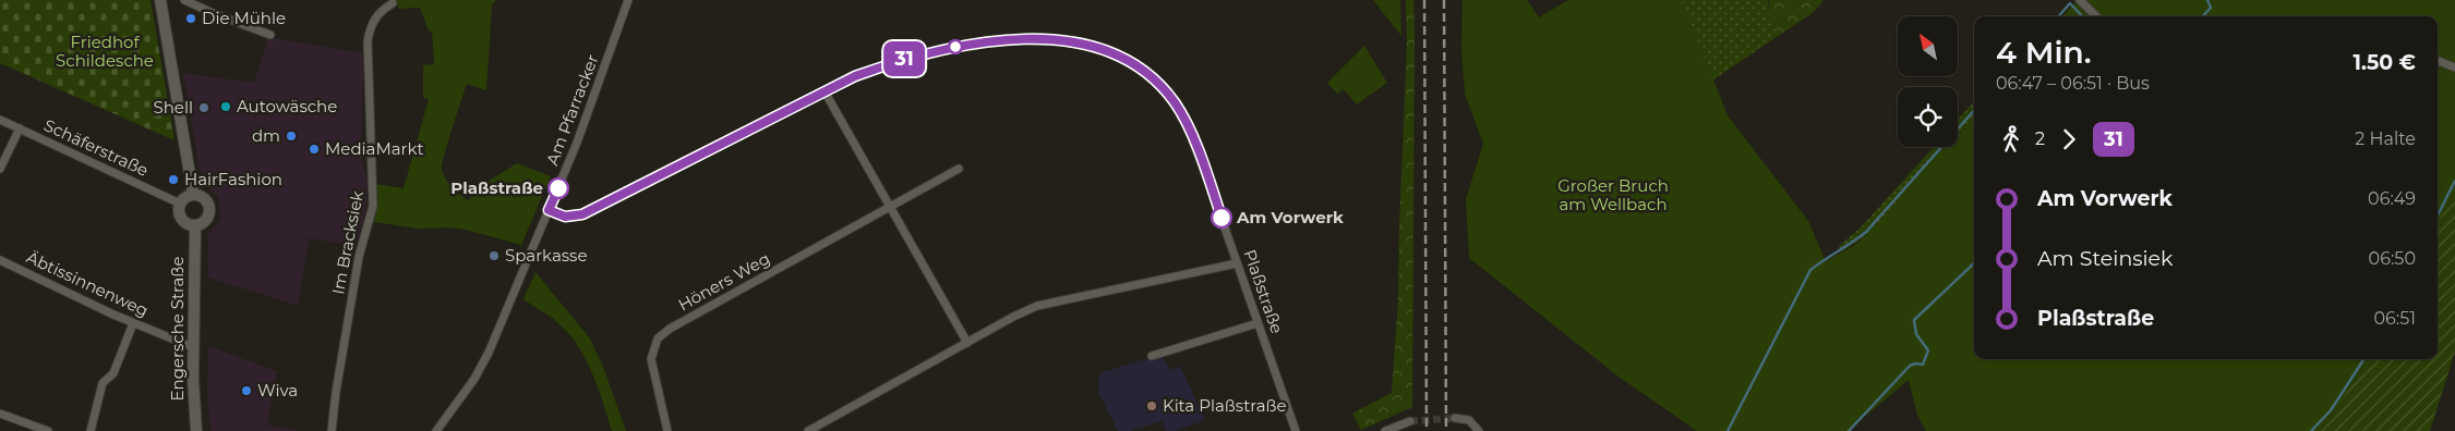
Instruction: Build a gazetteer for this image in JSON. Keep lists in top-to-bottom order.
{
  "streets": {
    "main road": ["Engersche Straße"],
    "street": [
      "Am Pfarracker",
      "Schäferstraße",
      "Im Bracksiek",
      "Höners Weg",
      "Äbtissinnenweg",
      "Plaßstraße"
    ]
  },
  "crossings": [
    ["Am Pfarracker", "Plaßstraße"],
    ["Schäferstraße", "Engersche Straße"],
    ["Äbtissinnenweg", "Engersche Straße"]
  ],
  "parks": ["Friedhof Schildesche", "Großer Bruch am Wellbach"],
  "places": [
    "Die Mühle",
    "Autowäsche",
    "Shell",
    "dm",
    "MediaMarkt",
    "HairFashion",
    "Plaßstraße",
    "Am Vorwerk",
    "Sparkasse",
    "Wiva",
    "Kita Plaßstraße"
  ],
  "lines": ["bus line 31"],
  "north": "top left",
  "page": {
    "on_map": "31",
    "heading": ["4 Min.", "06:47 – 06:51 · Bus", "1.50 €"],
    "legs": ["2", "31", "2 Halte"],
    "list": [
      {
        "name": "Am Vorwerk",
        "value": "06:49"
      },
      {
        "name": "Am Steinsiek",
        "value": "06:50"
      },
      {
        "name": "Plaßstraße",
        "value": "06:51"
      }
    ]
  }
}
